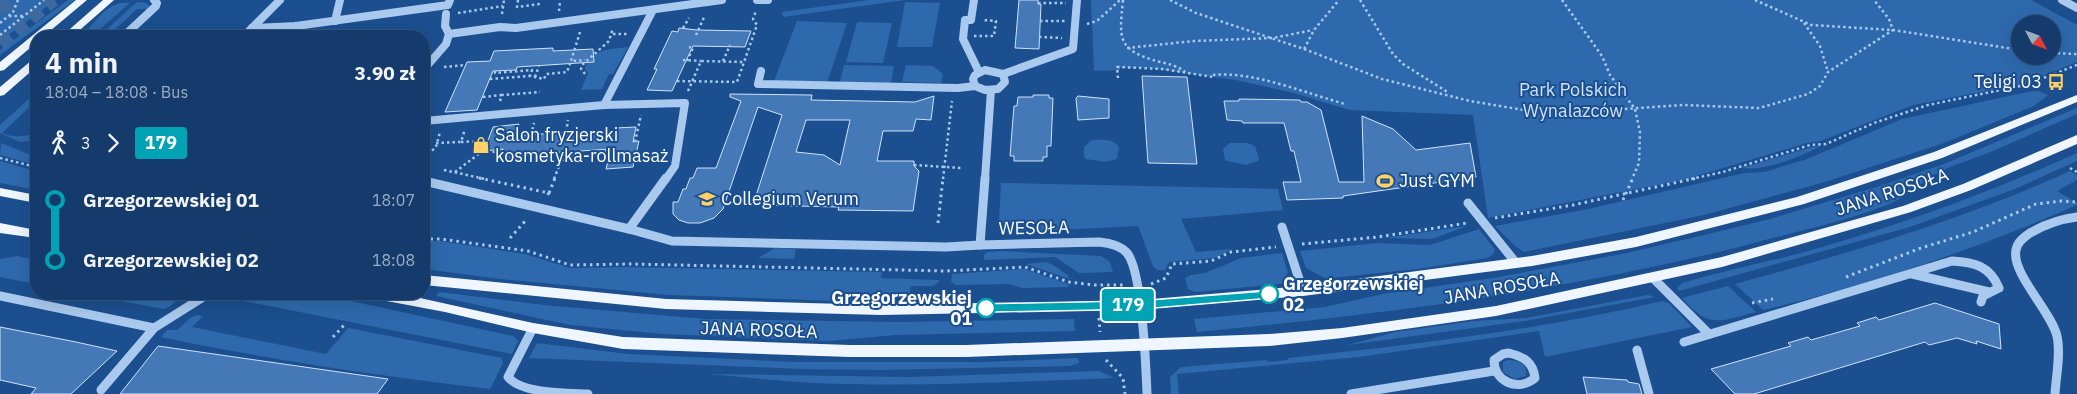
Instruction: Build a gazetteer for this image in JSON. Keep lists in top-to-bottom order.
{
  "streets": {
    "main road": ["JANA ROSOŁA"],
    "street": ["WESOŁA"]
  },
  "crossings": [
    ["JANA ROSOŁA", "WESOŁA"]
  ],
  "parks": ["Park Polskich Wynalazców"],
  "places": {
    "bus stop": ["Teligi 03"],
    "shop": ["Salon fryzjerski kosmetyka-rollmasaż"],
    "sports": ["Just GYM"],
    "school or university": ["Collegium Verum"],
    "other": ["Grzegorzewskiej 02", "Grzegorzewskiej 01"]
  },
  "lines": ["bus line 179"],
  "north": "bottom right",
  "page": {
    "on_map": "179",
    "heading": ["4 min", "18:04 – 18:08 · Bus", "3.90 zł"],
    "legs": ["3", "179"],
    "list": [
      {
        "name": "Grzegorzewskiej 01",
        "value": "18:07"
      },
      {
        "name": "Grzegorzewskiej 02",
        "value": "18:08"
      }
    ]
  }
}
